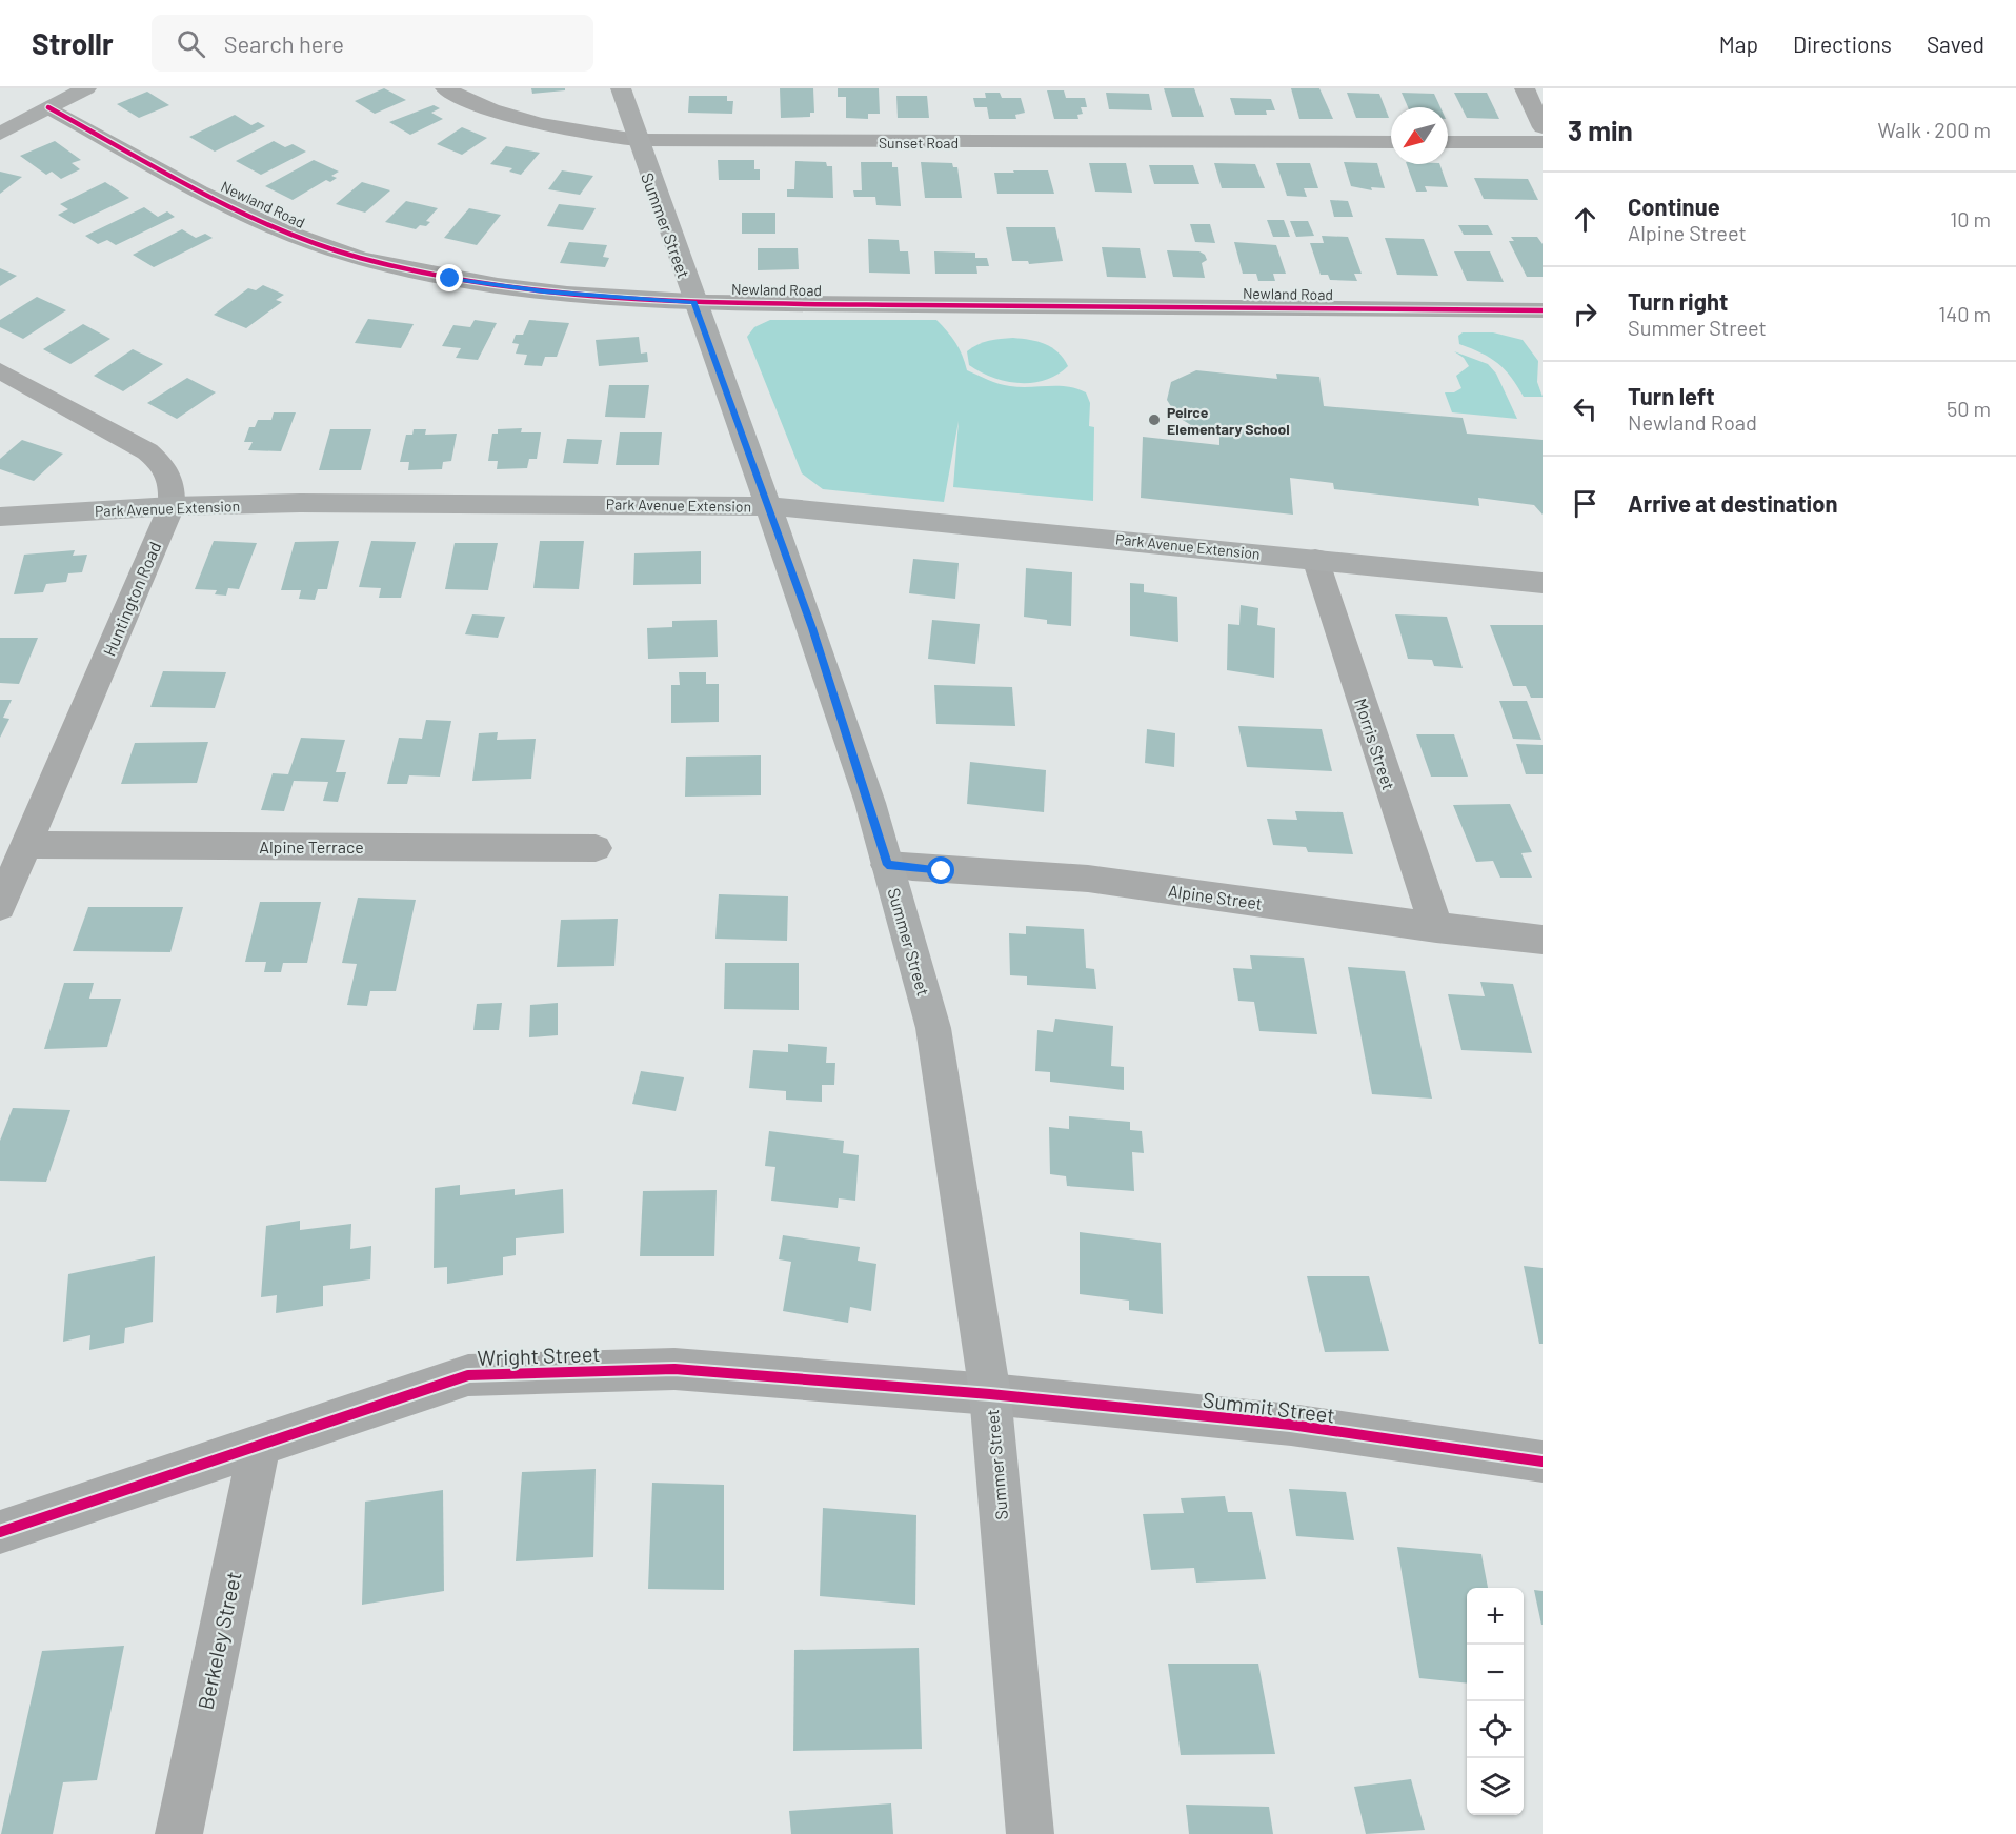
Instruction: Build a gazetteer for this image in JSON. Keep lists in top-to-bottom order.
{
  "streets": {
    "main road": ["Summer Street", "Park Avenue Extension"],
    "street": [
      "Sunset Road",
      "Newland Road",
      "Huntington Road",
      "Morris Street",
      "Alpine Terrace",
      "Alpine Street",
      "Wright Street",
      "Summit Street",
      "Berkeley Street"
    ]
  },
  "crossings": [
    ["Sunset Road", "Summer Street"],
    ["Newland Road", "Summer Street"],
    ["Summer Street", "Park Avenue Extension"],
    ["Summer Street", "Alpine Street"],
    ["Summer Street", "Wright Street"],
    ["Summer Street", "Summit Street"],
    ["Park Avenue Extension", "Huntington Road"],
    ["Park Avenue Extension", "Morris Street"],
    ["Huntington Road", "Alpine Terrace"],
    ["Morris Street", "Alpine Street"],
    ["Wright Street", "Summit Street"],
    ["Wright Street", "Berkeley Street"]
  ],
  "places": ["Peirce Elementary School"],
  "north": "bottom left",
  "page": {
    "header": "Strollr",
    "search": "Search here",
    "nav": ["Map", "Directions", "Saved"],
    "heading": ["3 min", "Walk · 200 m"],
    "list": [
      ["Continue", "Alpine Street", "10 m"],
      ["Turn right", "Summer Street", "140 m"],
      ["Turn left", "Newland Road", "50 m"],
      "Arrive at destination"
    ],
    "map_buttons": ["+", "−"]
  }
}
